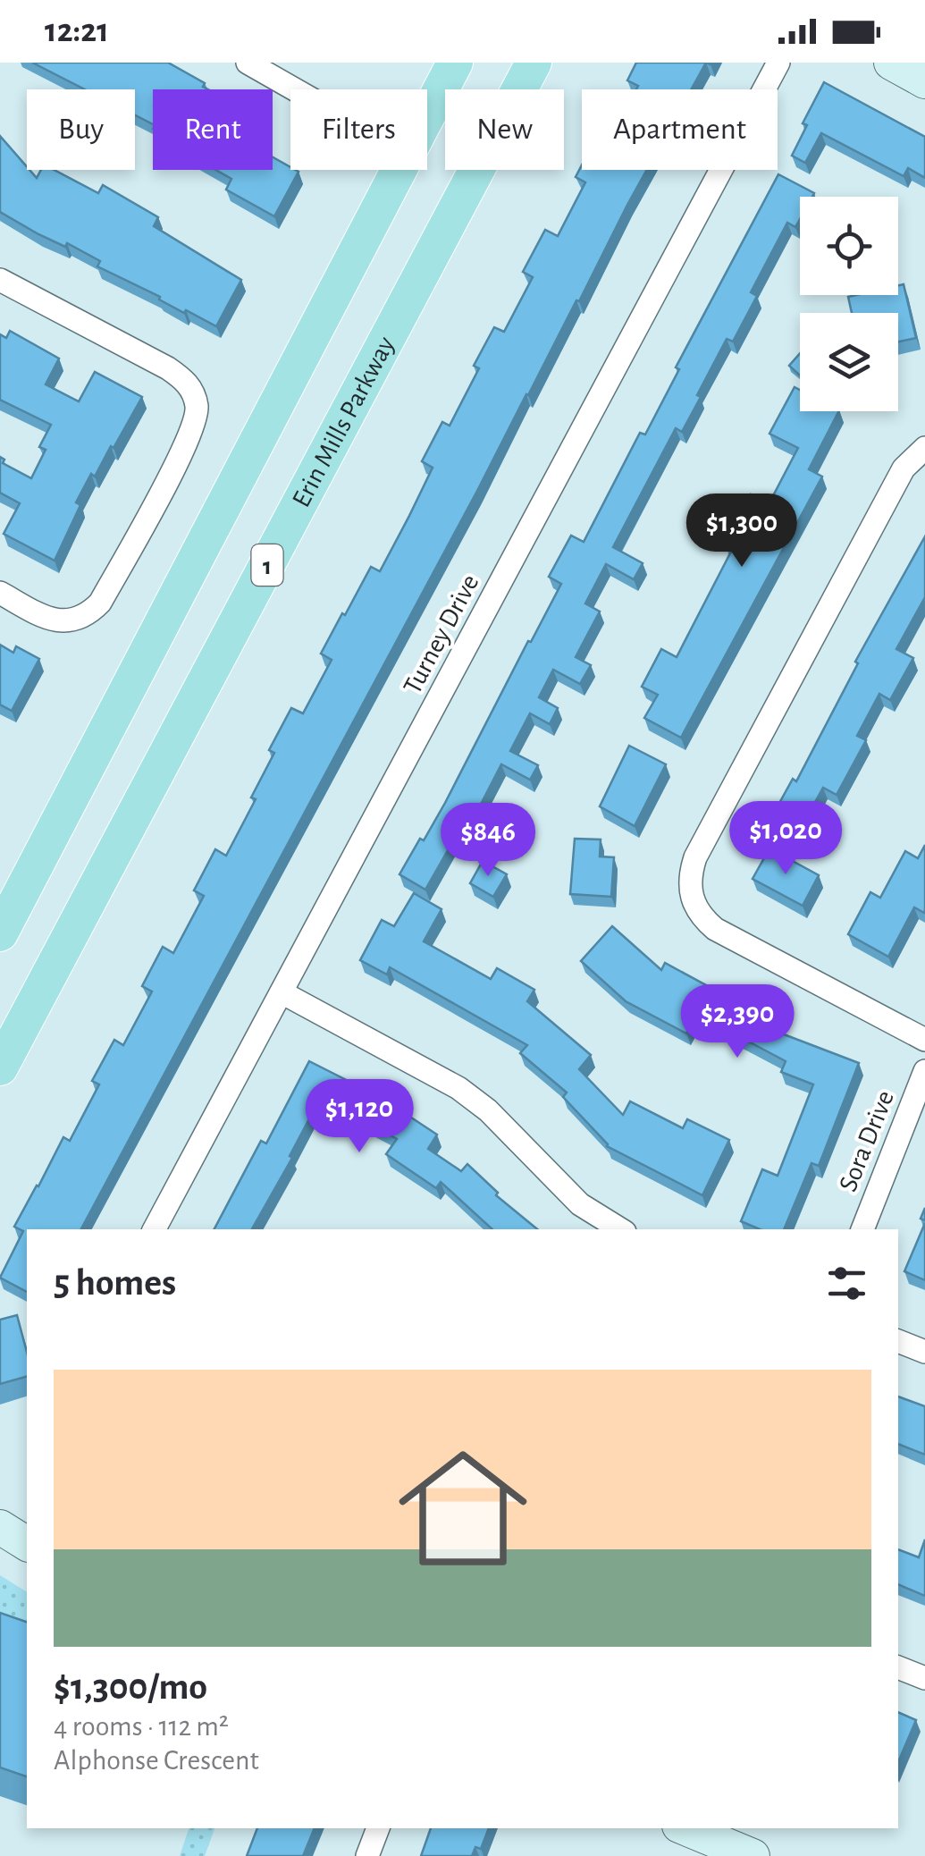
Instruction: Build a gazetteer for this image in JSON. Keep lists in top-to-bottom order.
{
  "streets": {
    "main road": ["Erin Mills Parkway", "1"],
    "street": ["Turney Drive", "Sora Drive"]
  },
  "page": {
    "status": "12:21",
    "chip": [
      "Buy",
      "Rent",
      "Filters",
      "New",
      "Apartment"
    ],
    "price": [
      "$1,300",
      "$1,020",
      "$846",
      "$2,390",
      "$1,120"
    ],
    "heading": "5 homes",
    "list": [
      {
        "name": "$1,300/mo",
        "note": "4 rooms · 112 m² · Alphonse Crescent"
      }
    ]
  }
}
